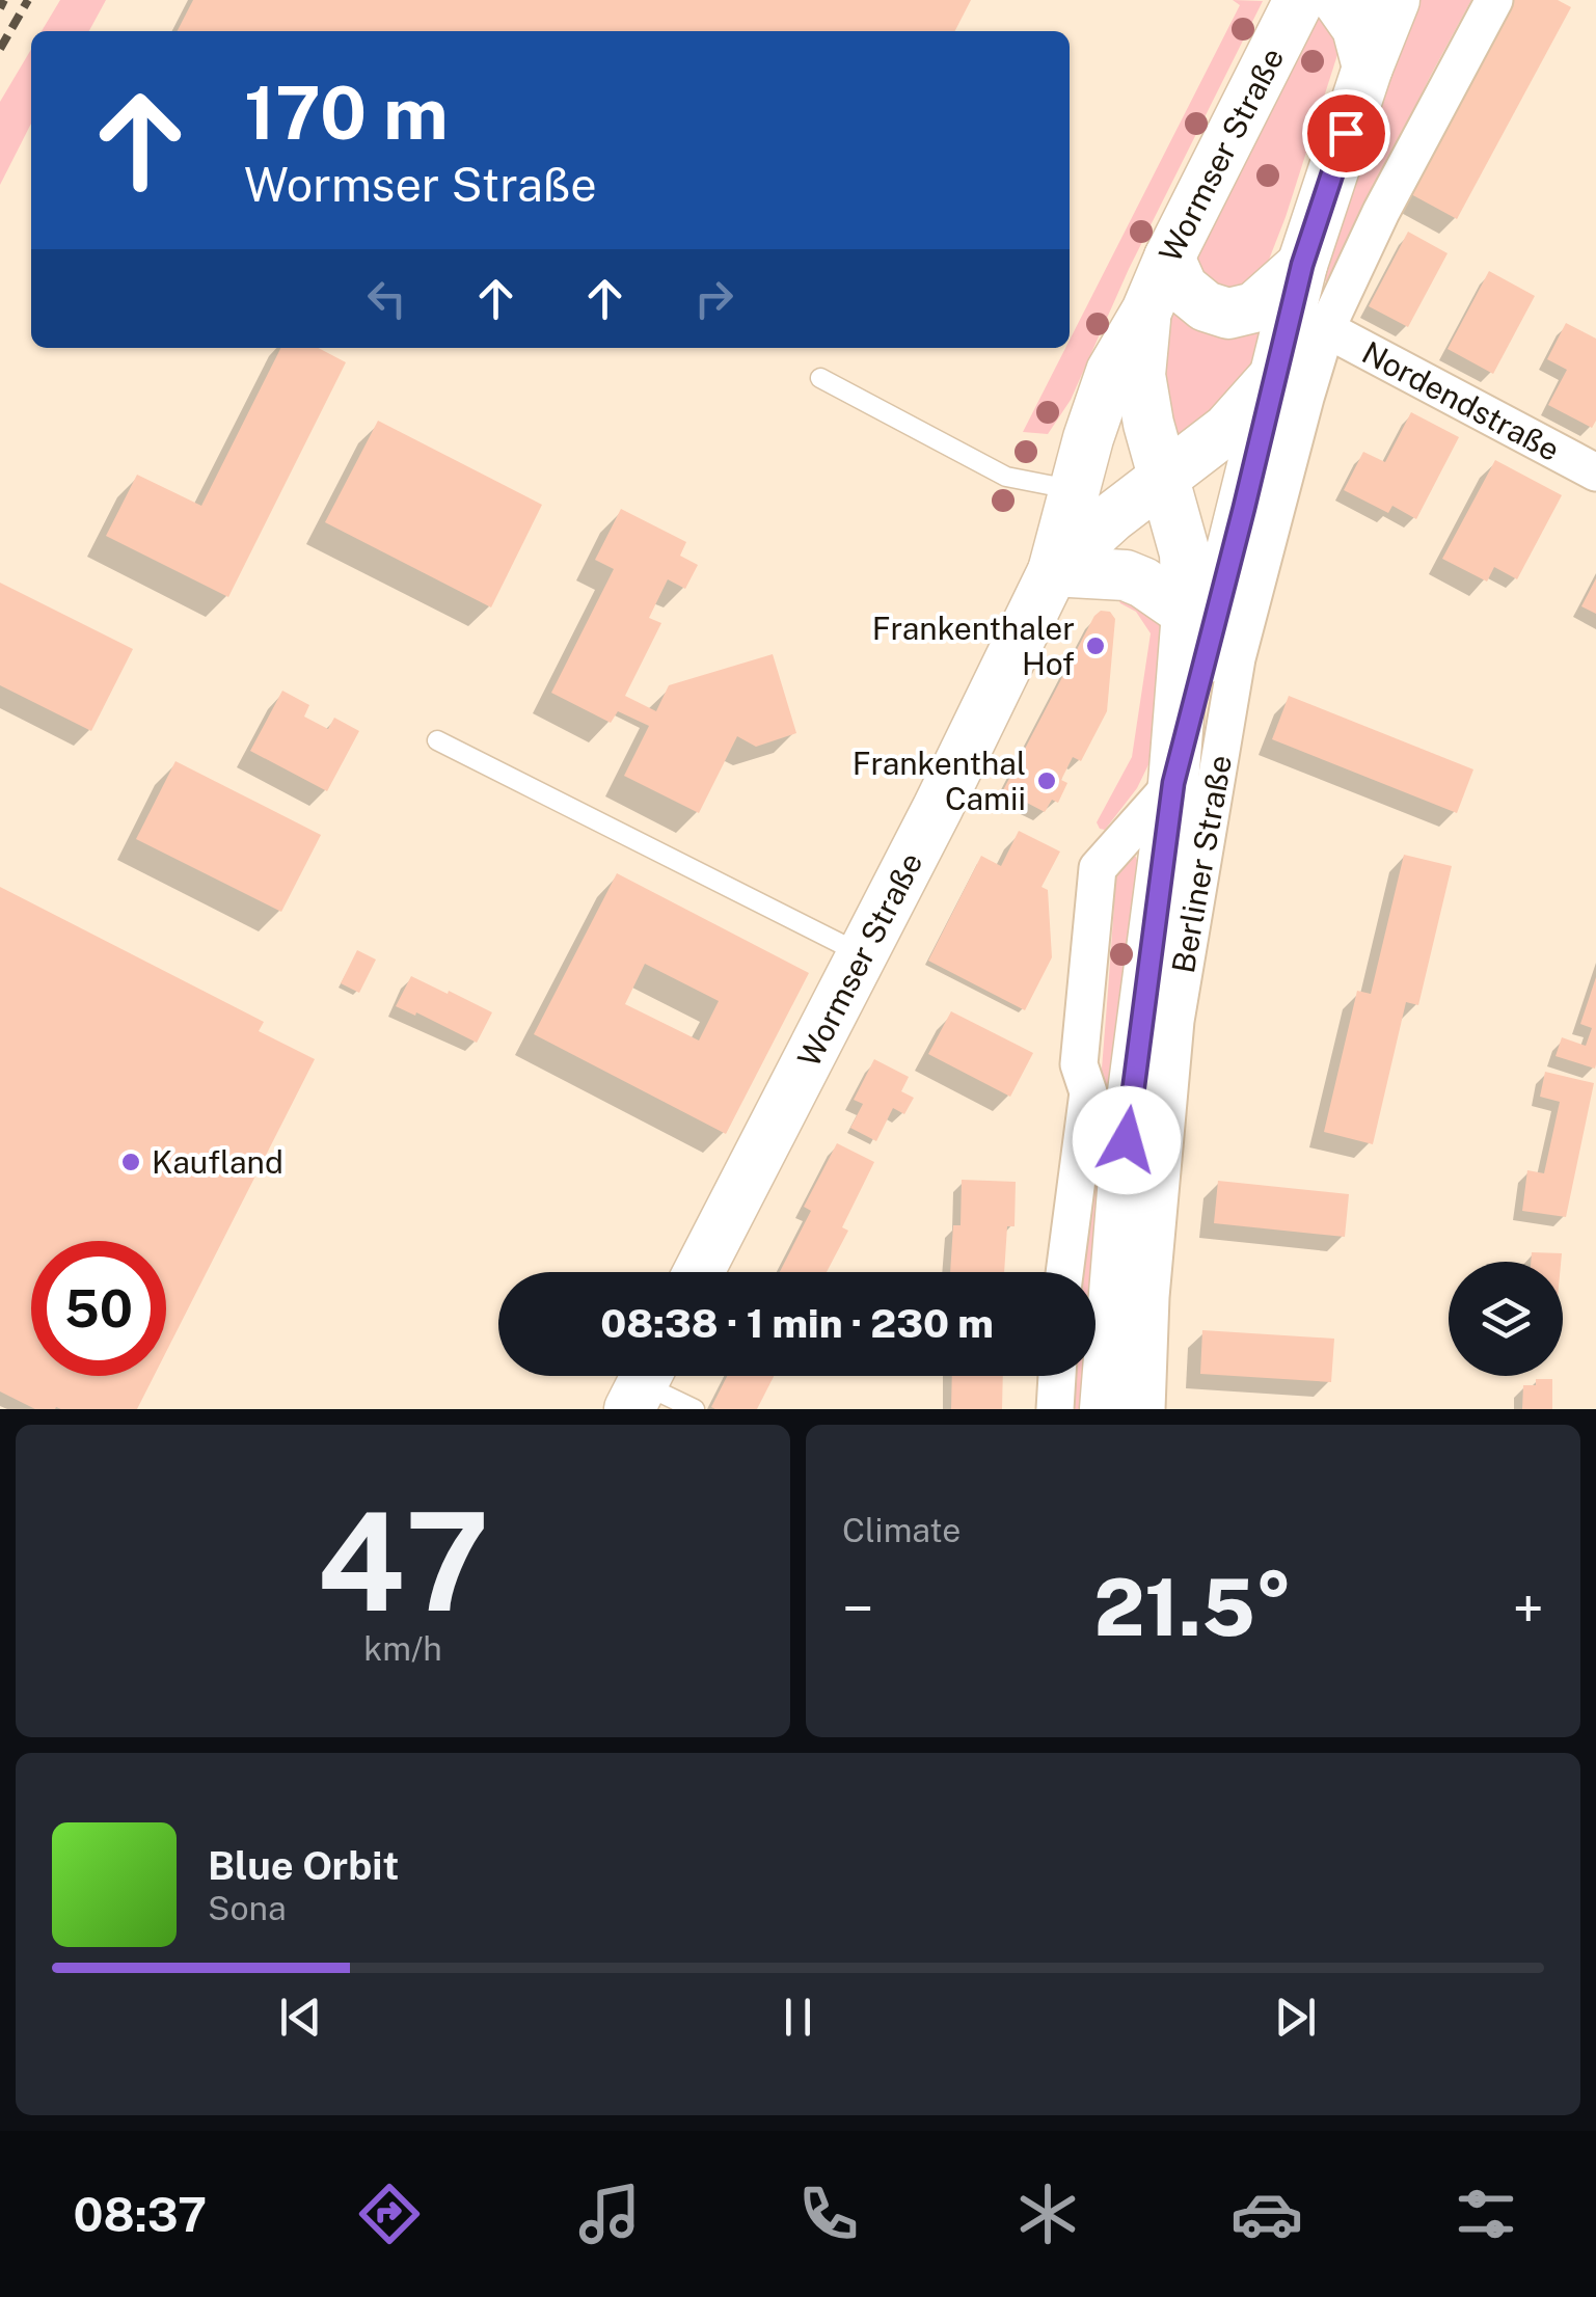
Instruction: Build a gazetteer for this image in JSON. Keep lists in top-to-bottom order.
{
  "streets": {
    "main road": ["Wormser Straße", "Berliner Straße"],
    "street": ["Nordendstraße"]
  },
  "crossings": [
    ["Wormser Straße", "Berliner Straße"],
    ["Nordendstraße", "Berliner Straße"]
  ],
  "places": ["Frankenthaler Hof", "Frankenthal Camii", "Kaufland"],
  "page": {
    "turn": ["170 m", "Wormser Straße"],
    "limit": "50",
    "trip": "08:38 · 1 min · 230 m",
    "tile": [
      ["47", "km/h"],
      "Climate"
    ],
    "heat": ["−", "21.5°", "+"],
    "song": ["Blue Orbit", "Sona"],
    "tabs": "08:37"
  }
}
